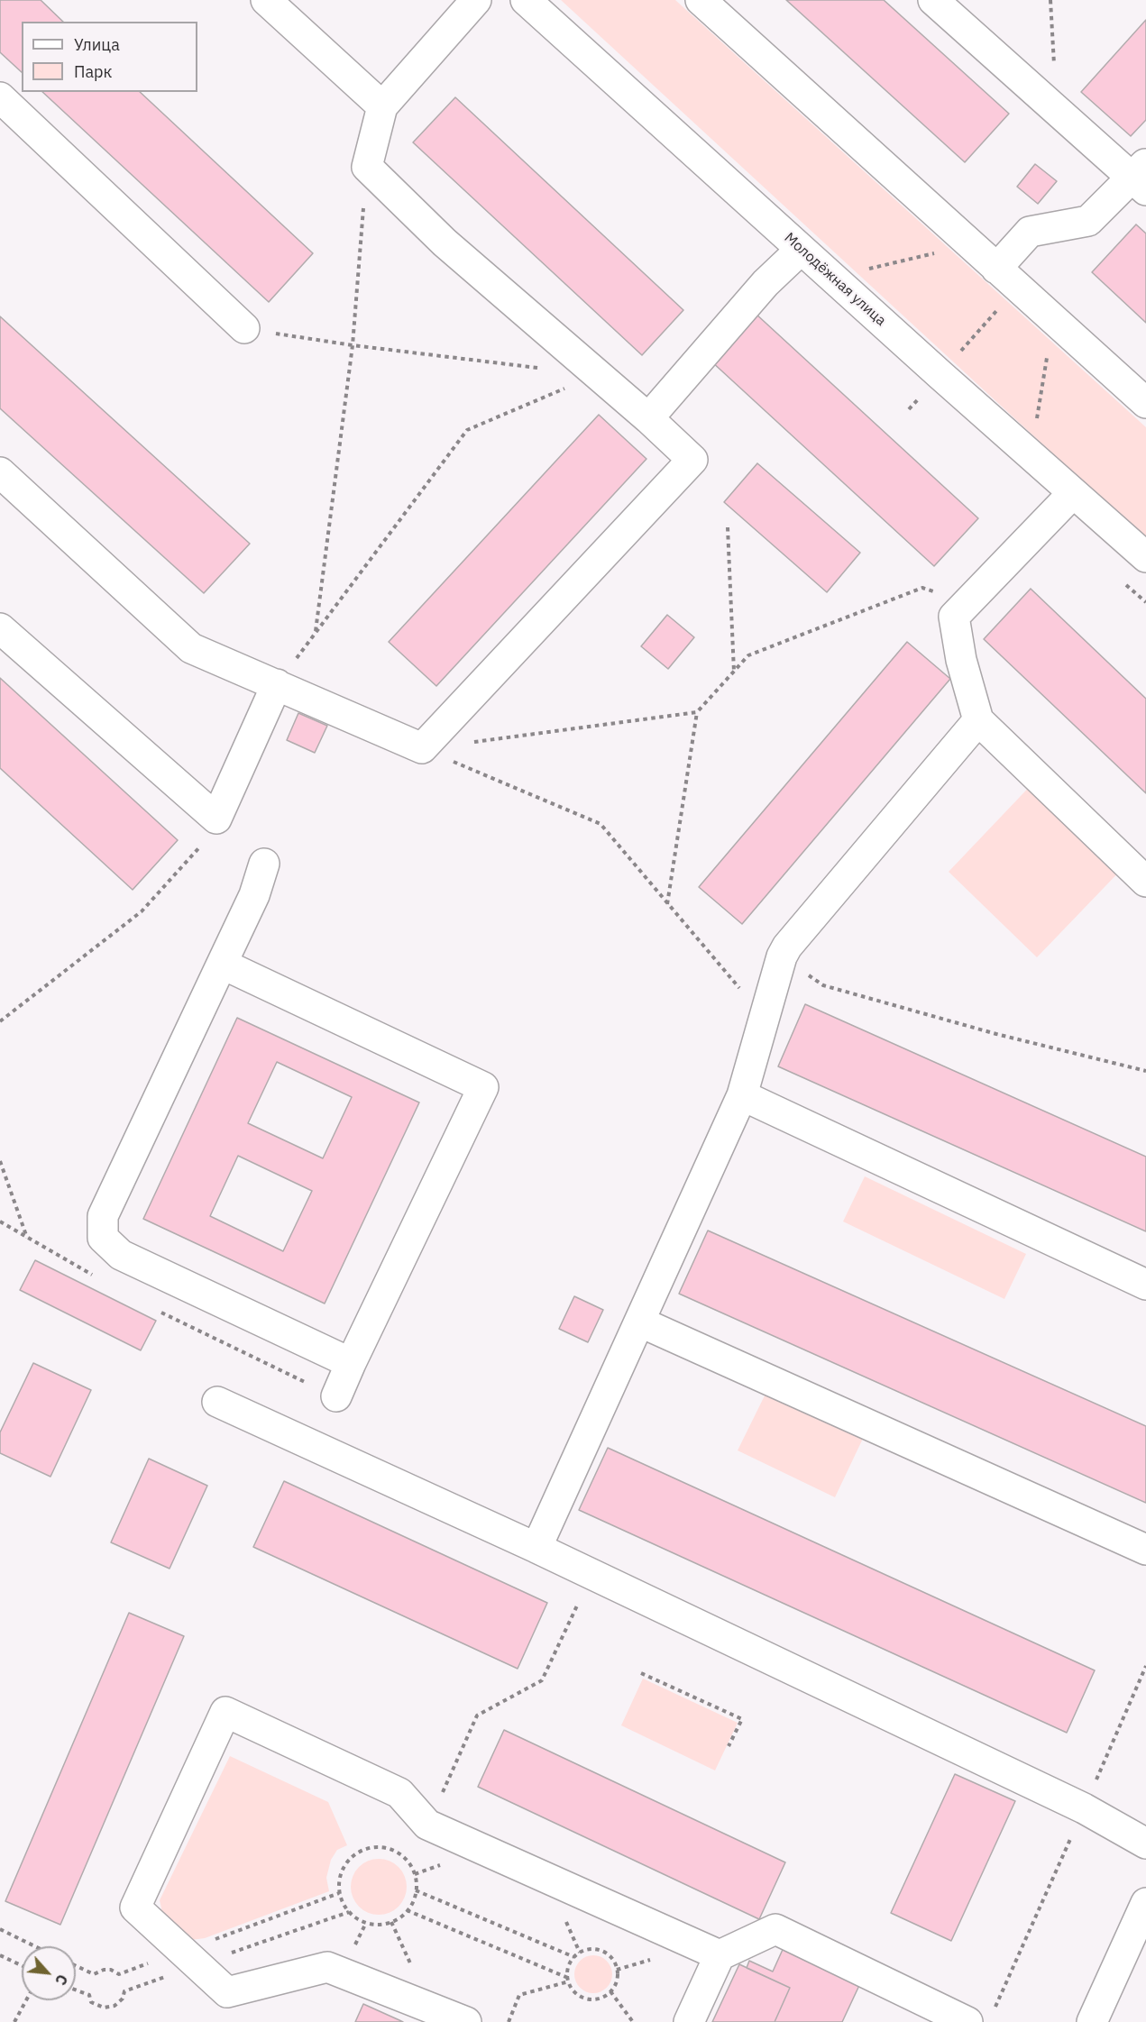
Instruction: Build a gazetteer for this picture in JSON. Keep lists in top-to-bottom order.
{
  "streets": {
    "street": ["Молодёжная улица"]
  },
  "legend": ["Улица", "Парк"],
  "north": "bottom right"
}
